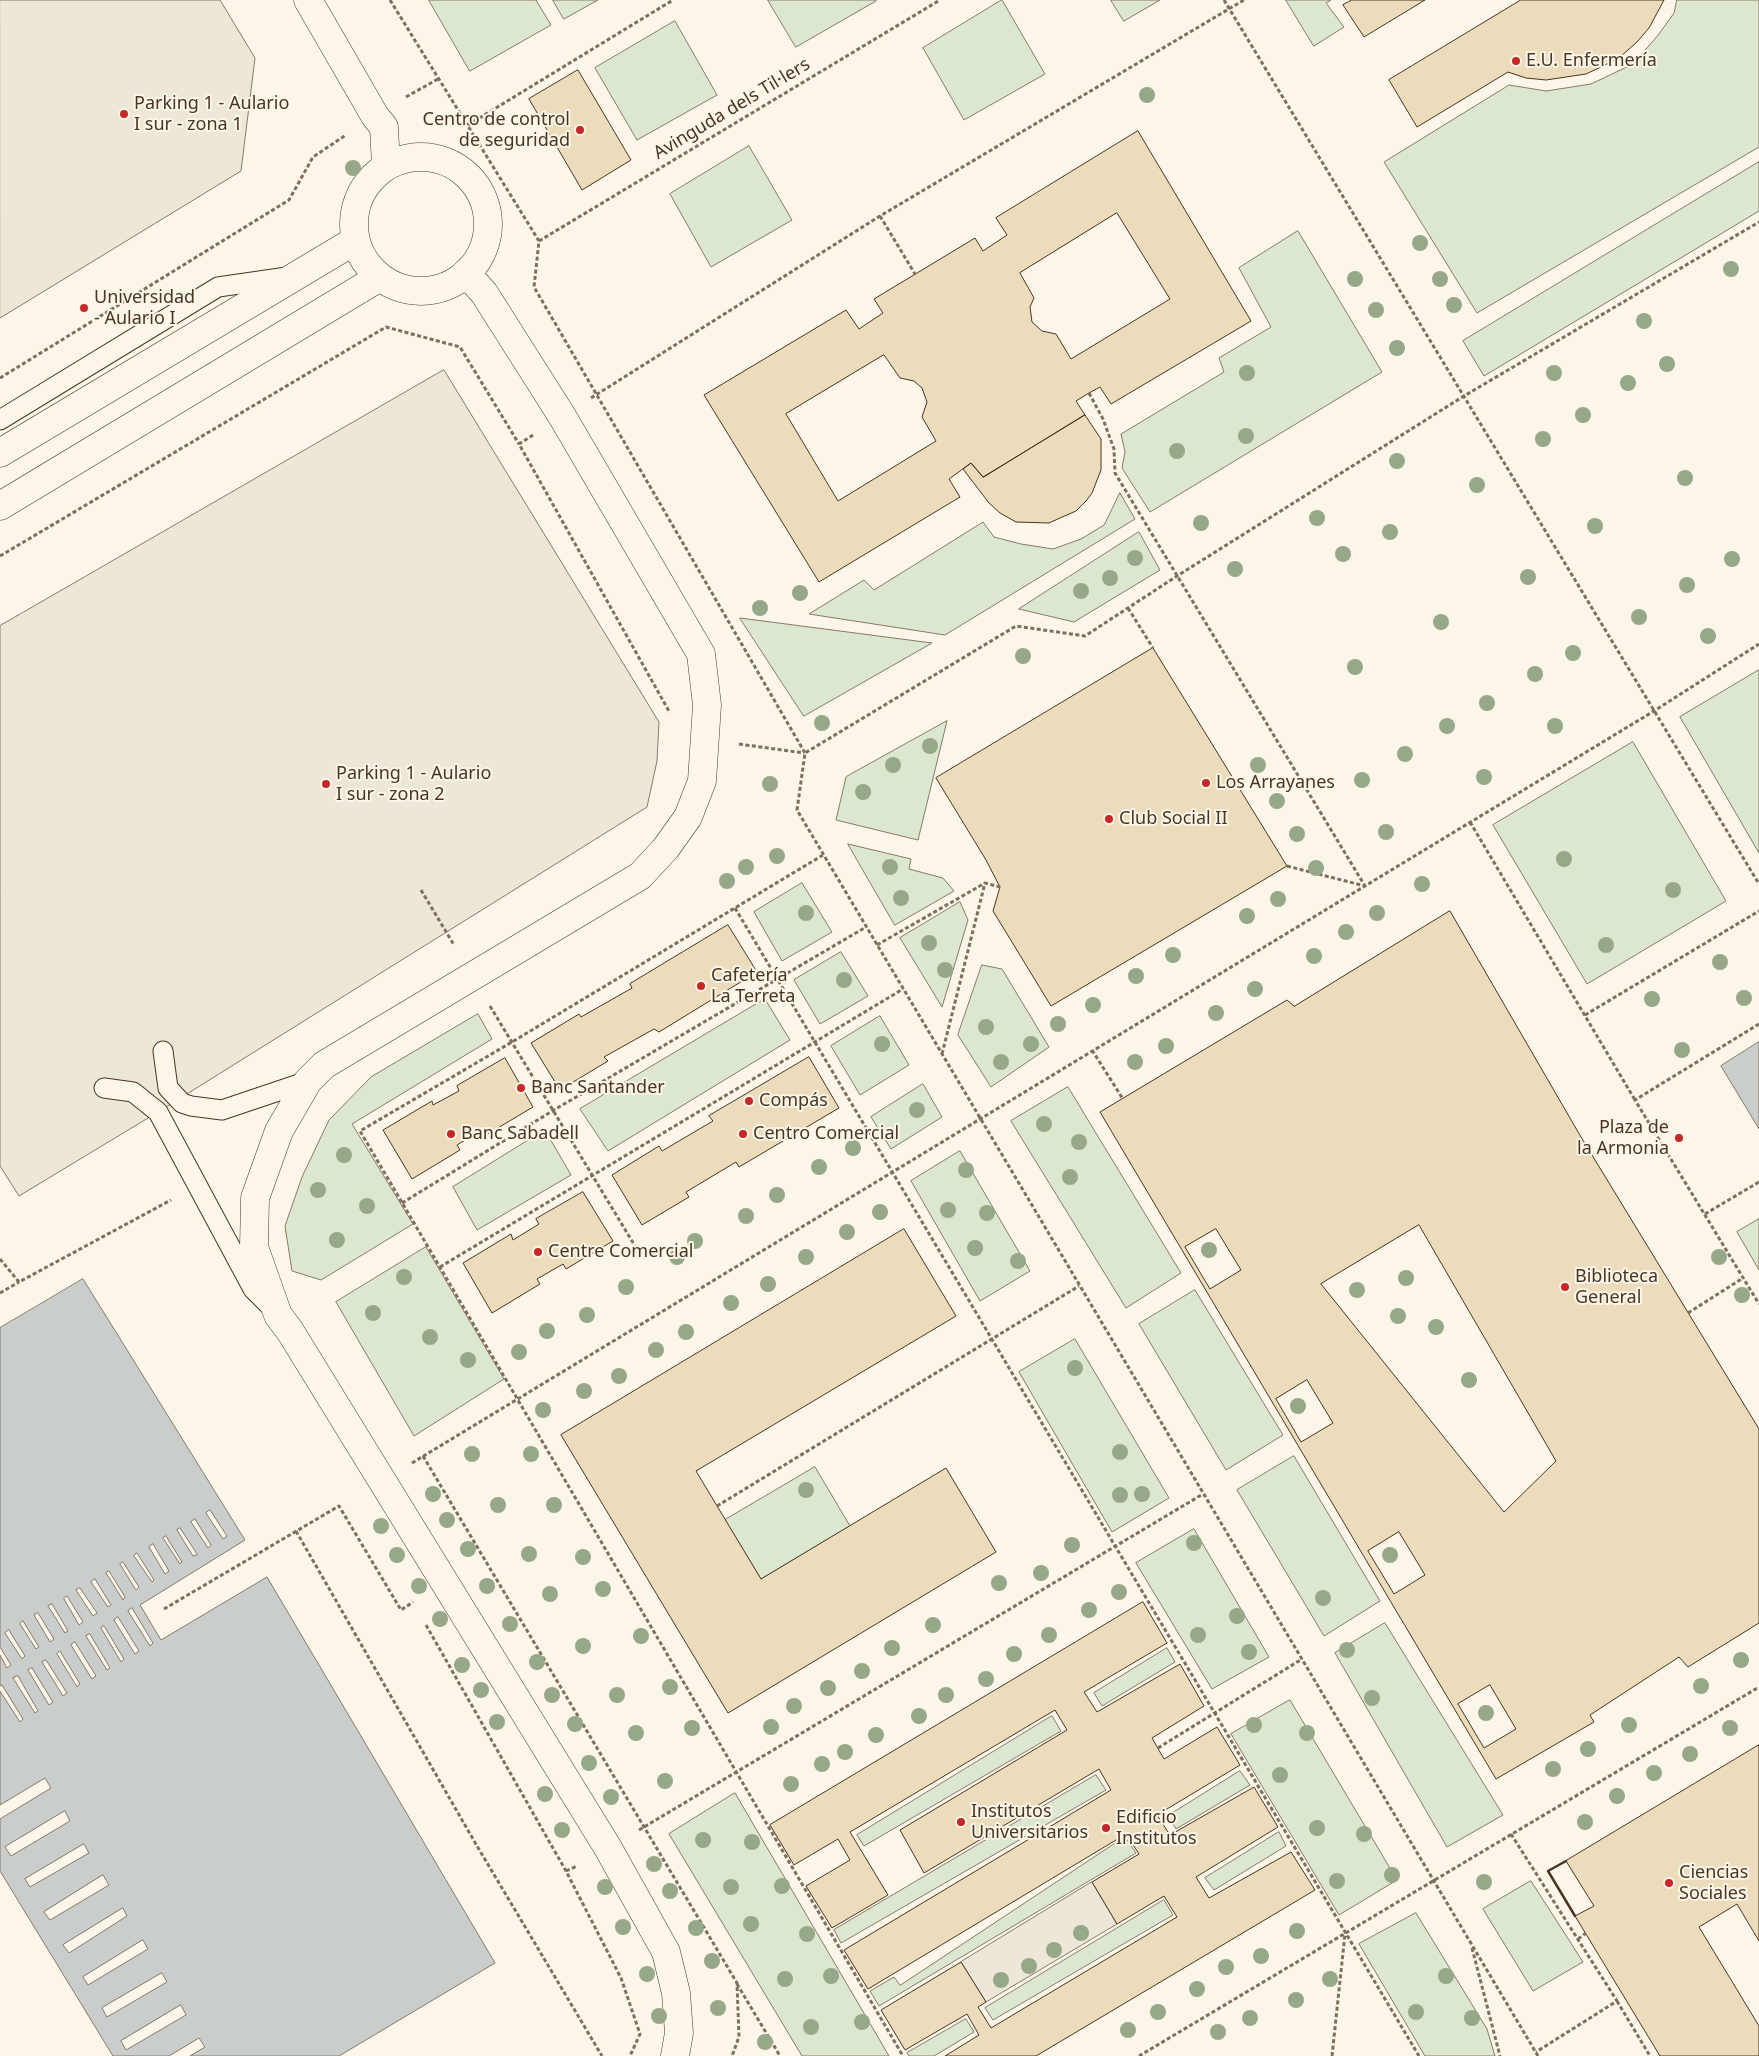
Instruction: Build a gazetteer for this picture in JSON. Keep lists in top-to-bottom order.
{
  "streets": {
    "path": ["Avinguda dels Til·lers"]
  },
  "places": [
    "E.U. Enfermería",
    "Parking 1 - Aulario I sur - zona 1",
    "Centro de control de seguridad",
    "Universidad - Aulario I",
    "Los Arrayanes",
    "Parking 1 - Aulario I sur - zona 2",
    "Club Social II",
    "Cafetería La Terreta",
    "Banc Santander",
    "Compás",
    "Banc Sabadell",
    "Centro Comercial",
    "Plaza de la Armonia",
    "Centre Comercial",
    "Biblioteca General",
    "Institutos Universitarios",
    "Edificio Institutos",
    "Ciencias Sociales"
  ]
}
